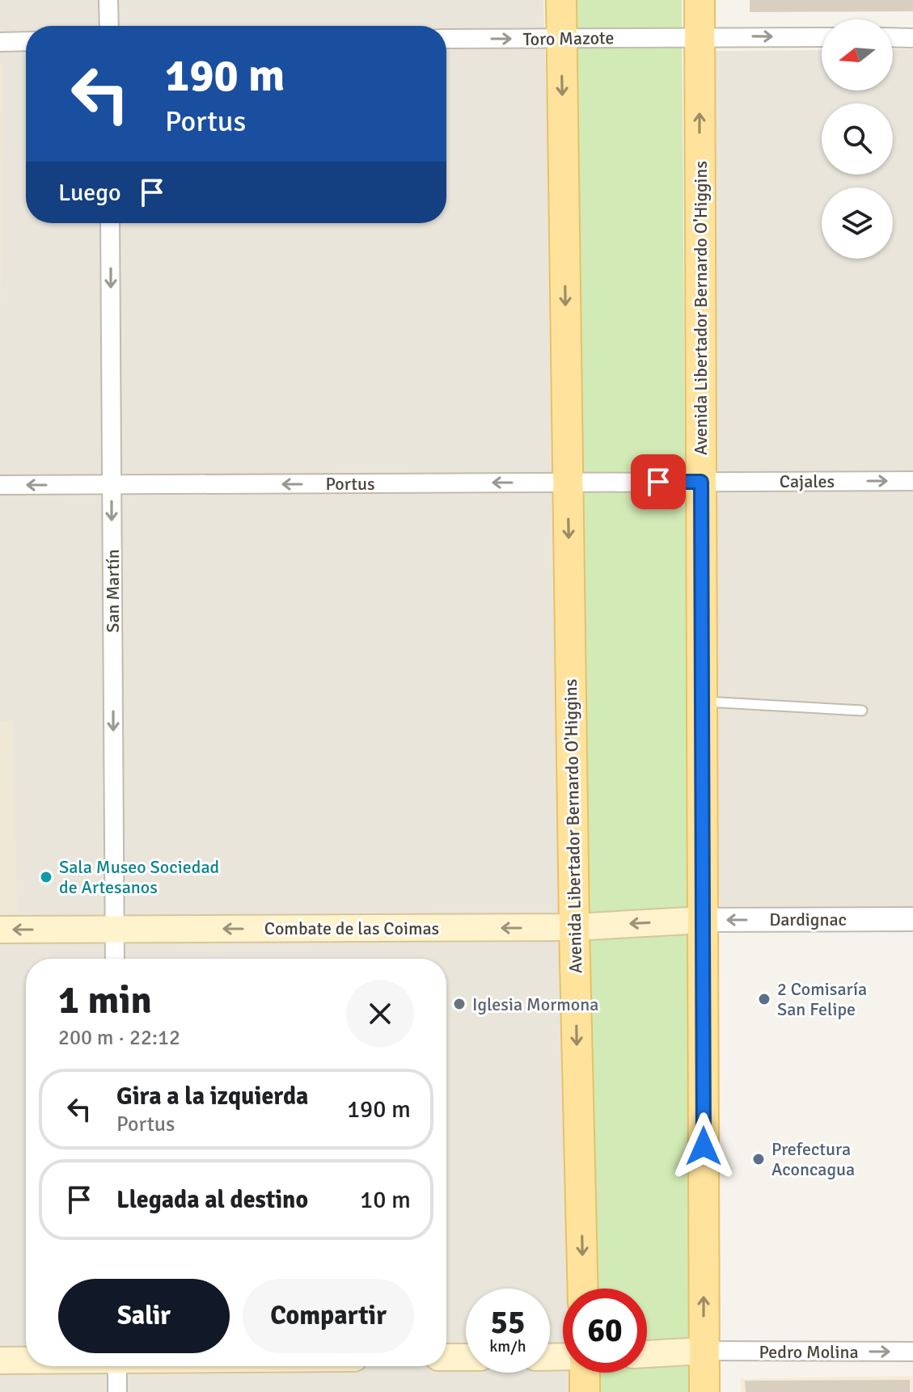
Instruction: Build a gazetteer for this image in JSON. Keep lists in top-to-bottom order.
{
  "streets": {
    "main road": ["Avenida Libertador Bernardo O'Higgins", "Combate de las Coimas"],
    "street": [
      "Toro Mazote",
      "Cajales",
      "Portus",
      "San Martín",
      "Dardignac",
      "Pedro Molina"
    ]
  },
  "crossings": [
    ["Toro Mazote", "Avenida Libertador Bernardo O'Higgins"],
    ["Avenida Libertador Bernardo O'Higgins", "Cajales"],
    ["Avenida Libertador Bernardo O'Higgins", "Portus"],
    ["Avenida Libertador Bernardo O'Higgins", "Dardignac"],
    ["Avenida Libertador Bernardo O'Higgins", "Combate de las Coimas"],
    ["Avenida Libertador Bernardo O'Higgins", "Pedro Molina"],
    ["Cajales", "Portus"],
    ["Portus", "San Martín"],
    ["San Martín", "Combate de las Coimas"],
    ["Dardignac", "Combate de las Coimas"]
  ],
  "one_way": [
    "Toro Mazote",
    "Cajales",
    "Portus",
    "San Martín",
    "Dardignac",
    "Combate de las Coimas",
    "Pedro Molina"
  ],
  "places": [
    "Sala Museo Sociedad de Artesanos",
    "2 Comisaría San Felipe",
    "Iglesia Mormona",
    "Prefectura Aconcagua"
  ],
  "north": "left",
  "page": {
    "turn": ["190 m", "Portus"],
    "then": "Luego",
    "heading": ["1 min", "200 m · 22:12"],
    "list": [
      {
        "name": "Gira a la izquierda",
        "note": "Portus",
        "value": "190 m"
      },
      {
        "name": "Llegada al destino",
        "value": "10 m"
      }
    ],
    "buttons": ["Salir", "Compartir"],
    "speed": "55 km/h",
    "limit": "60"
  }
}
